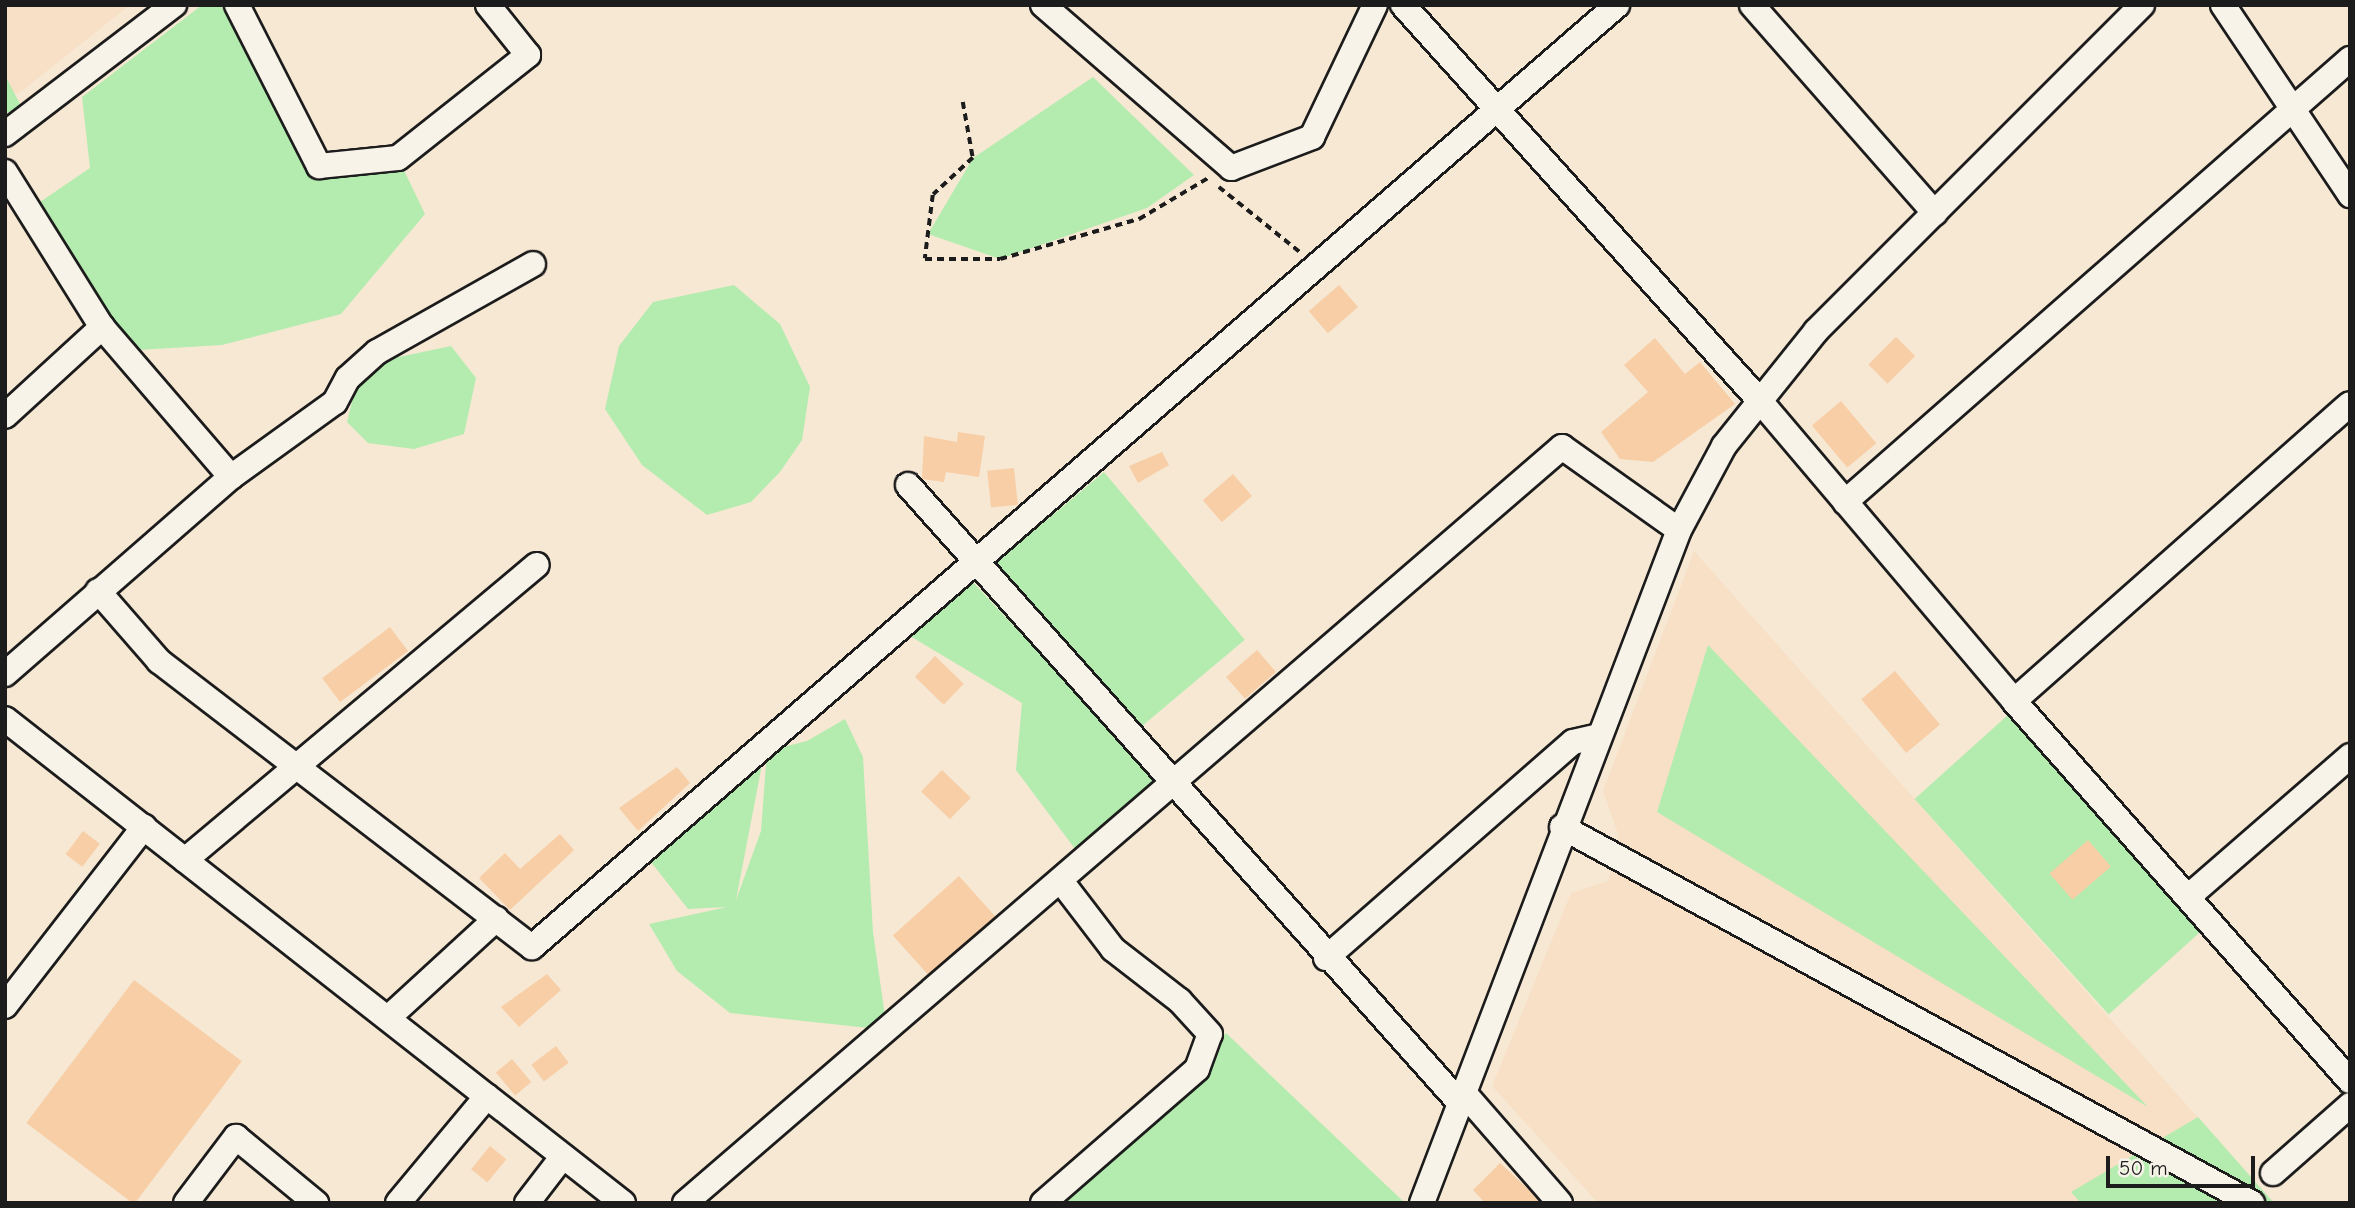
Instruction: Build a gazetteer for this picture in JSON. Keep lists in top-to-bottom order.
{
  "scale_bar": "50 m"
}
